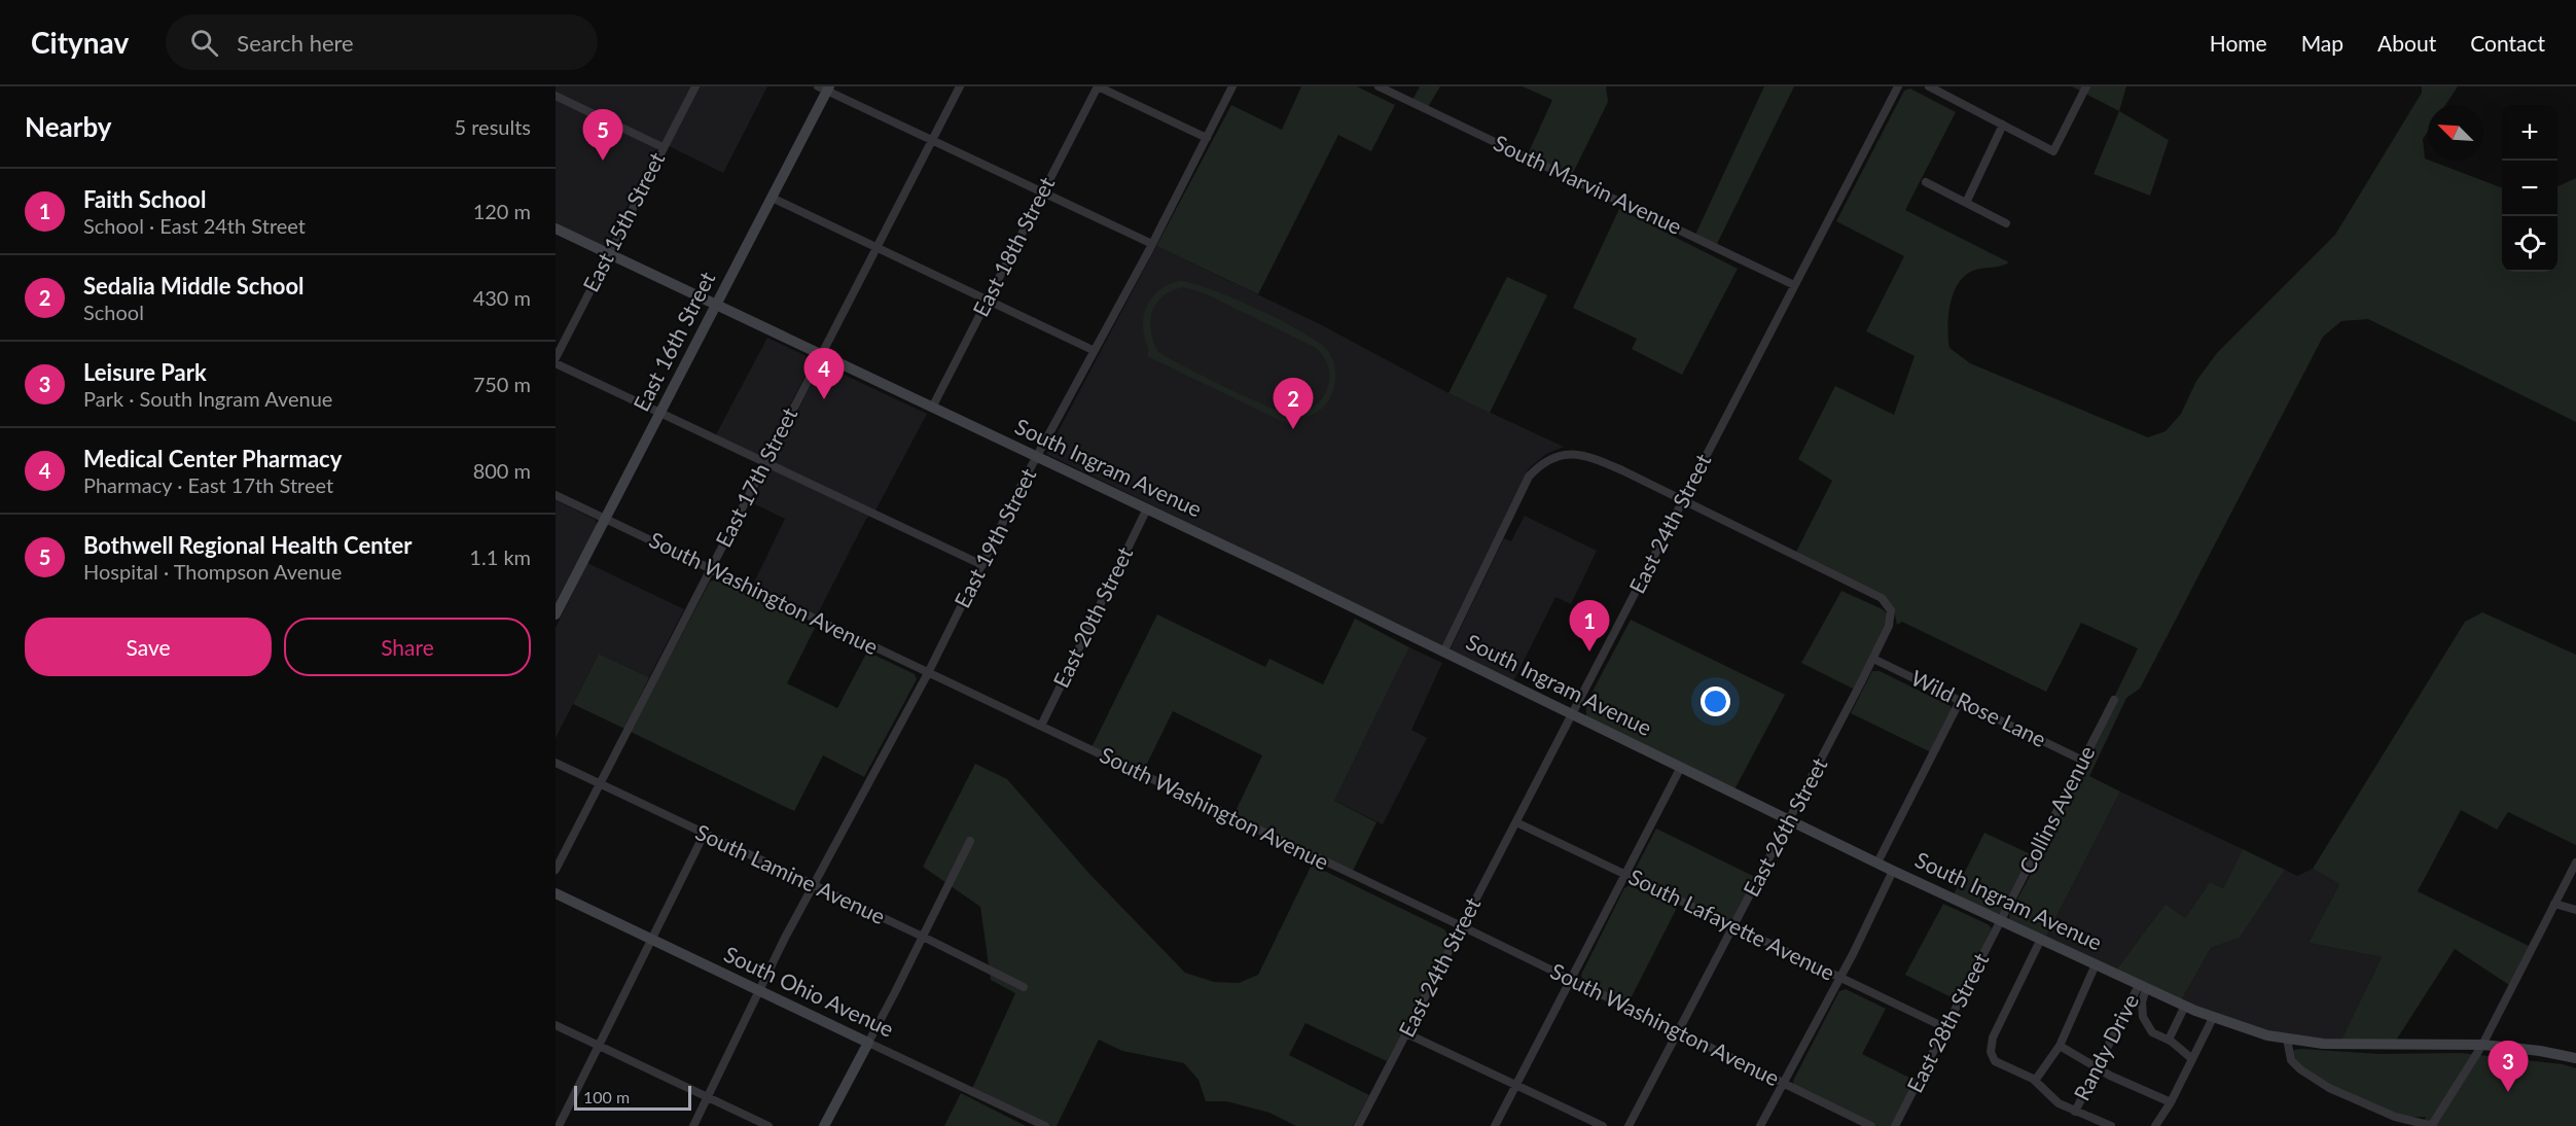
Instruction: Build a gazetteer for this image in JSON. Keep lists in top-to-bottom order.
{
  "streets": {
    "main road": ["East 16th Street", "South Ingram Avenue", "South Ohio Avenue"],
    "street": [
      "South Marvin Avenue",
      "East 15th Street",
      "East 18th Street",
      "East 17th Street",
      "East 24th Street",
      "East 19th Street",
      "South Washington Avenue",
      "East 20th Street",
      "Wild Rose Lane",
      "Collins Avenue",
      "East 26th Street",
      "South Lamine Avenue",
      "South Lafayette Avenue",
      "East 28th Street",
      "Randy Drive"
    ]
  },
  "crossings": [
    ["South Marvin Avenue", "East 24th Street"],
    ["East 15th Street", "South Ingram Avenue"],
    ["East 18th Street", "South Ingram Avenue"],
    ["East 16th Street", "South Ingram Avenue"],
    ["East 16th Street", "South Washington Avenue"],
    ["South Ingram Avenue", "East 17th Street"],
    ["South Ingram Avenue", "East 24th Street"],
    ["South Ingram Avenue", "East 19th Street"],
    ["South Ingram Avenue", "East 20th Street"],
    ["South Ingram Avenue", "Collins Avenue"],
    ["South Ingram Avenue", "East 26th Street"],
    ["South Ingram Avenue", "East 28th Street"],
    ["South Ingram Avenue", "Randy Drive"],
    ["East 17th Street", "South Washington Avenue"],
    ["East 17th Street", "South Lamine Avenue"],
    ["East 24th Street", "South Washington Avenue"],
    ["East 24th Street", "East 26th Street"],
    ["East 24th Street", "South Lafayette Avenue"],
    ["East 19th Street", "South Washington Avenue"],
    ["East 19th Street", "South Lamine Avenue"],
    ["East 19th Street", "South Ohio Avenue"],
    ["South Washington Avenue", "East 20th Street"],
    ["South Washington Avenue", "East 26th Street"],
    ["Wild Rose Lane", "Collins Avenue"],
    ["Wild Rose Lane", "East 26th Street"],
    ["Collins Avenue", "East 28th Street"],
    ["East 26th Street", "South Lafayette Avenue"],
    ["South Lafayette Avenue", "East 28th Street"]
  ],
  "scale_bar": "100 m",
  "north": "top left",
  "page": {
    "header": "Citynav",
    "search": "Search here",
    "nav": [
      "Home",
      "Map",
      "About",
      "Contact"
    ],
    "heading": ["Nearby", "5 results"],
    "map_buttons": ["+", "−"],
    "pins": [
      "5",
      "4",
      "2",
      "1",
      "3"
    ],
    "list": [
      {
        "mark": "1",
        "name": "Faith School",
        "note": "School · East 24th Street",
        "value": "120 m"
      },
      {
        "mark": "2",
        "name": "Sedalia Middle School",
        "note": "School",
        "value": "430 m"
      },
      {
        "mark": "3",
        "name": "Leisure Park",
        "note": "Park · South Ingram Avenue",
        "value": "750 m"
      },
      {
        "mark": "4",
        "name": "Medical Center Pharmacy",
        "note": "Pharmacy · East 17th Street",
        "value": "800 m"
      },
      {
        "mark": "5",
        "name": "Bothwell Regional Health Center",
        "note": "Hospital · Thompson Avenue",
        "value": "1.1 km"
      }
    ],
    "buttons": ["Save", "Share"],
    "scale": "100 m"
  }
}
